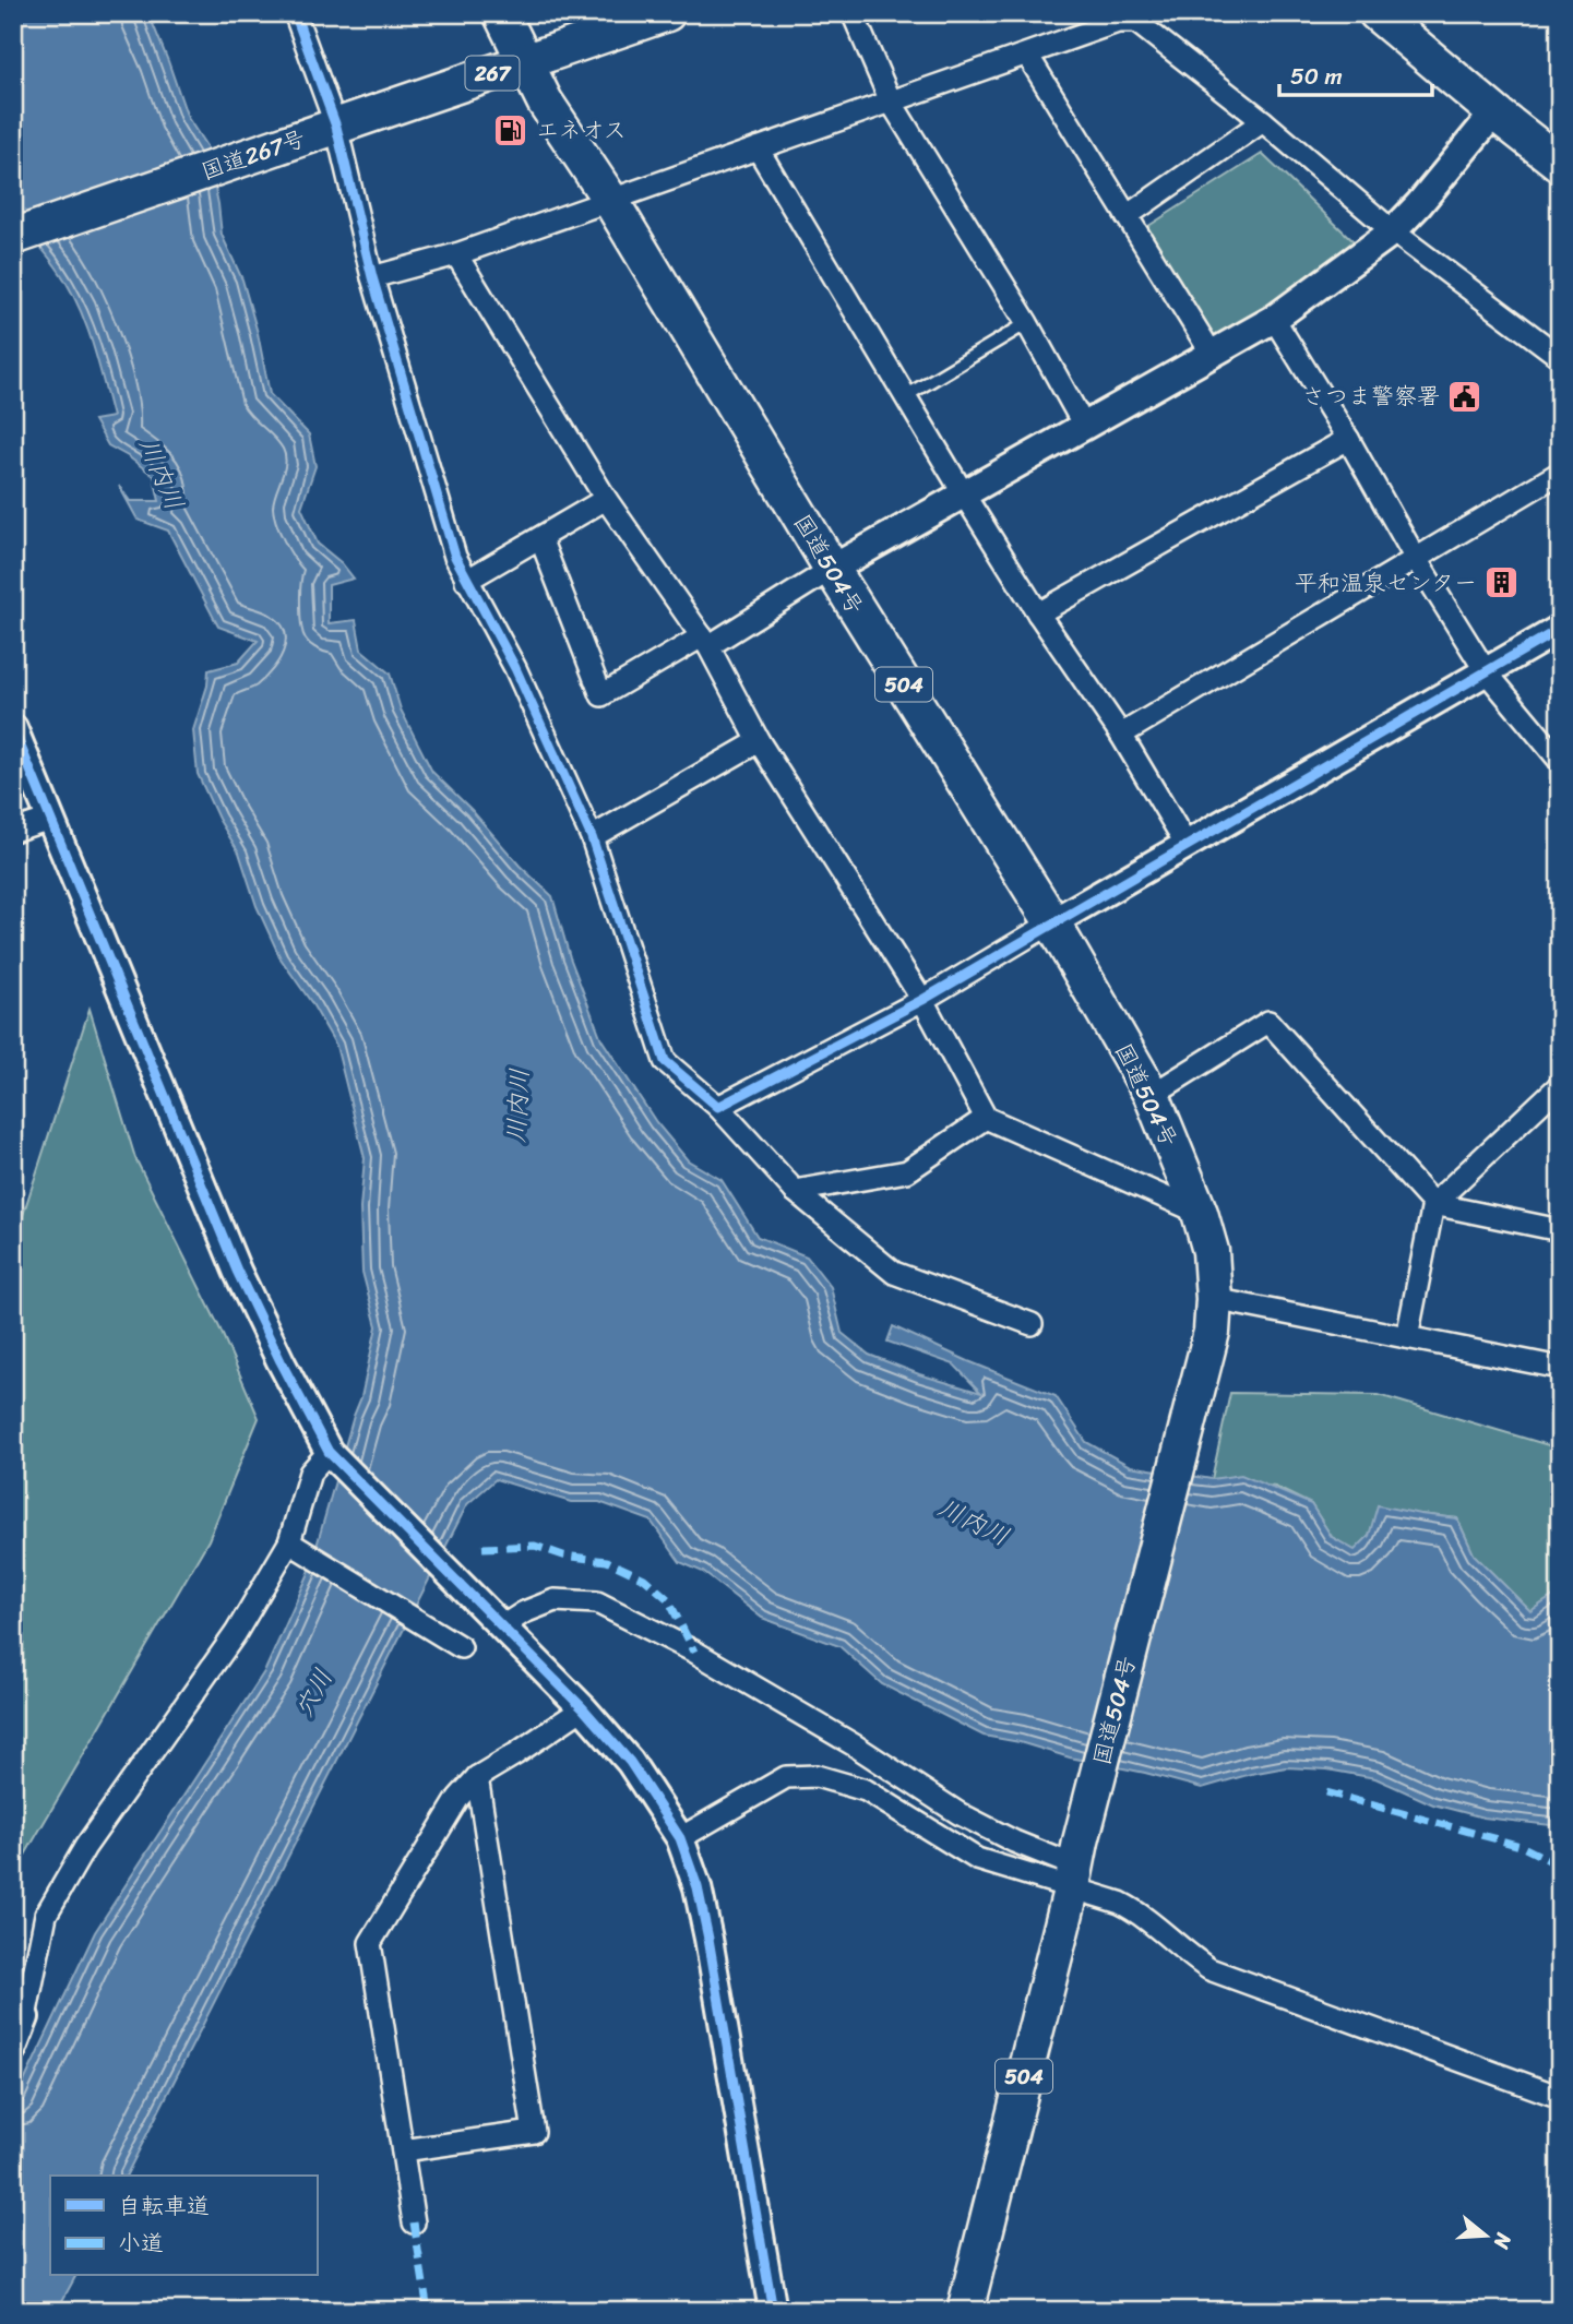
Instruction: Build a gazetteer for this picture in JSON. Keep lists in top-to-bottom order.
{
  "streets": {
    "highway": [
      "267",
      "国道267号",
      "国道504号",
      "504"
    ]
  },
  "crossings": [
    ["国道267号", "国道504号"]
  ],
  "water": ["川内川", "穴川"],
  "places": {
    "fuel station": ["エネオス"],
    "public building": ["さつま警察署"],
    "building": ["平和温泉センター"]
  },
  "legend": ["自転車道", "小道"],
  "scale_bar": "50 m",
  "north": "right"
}
